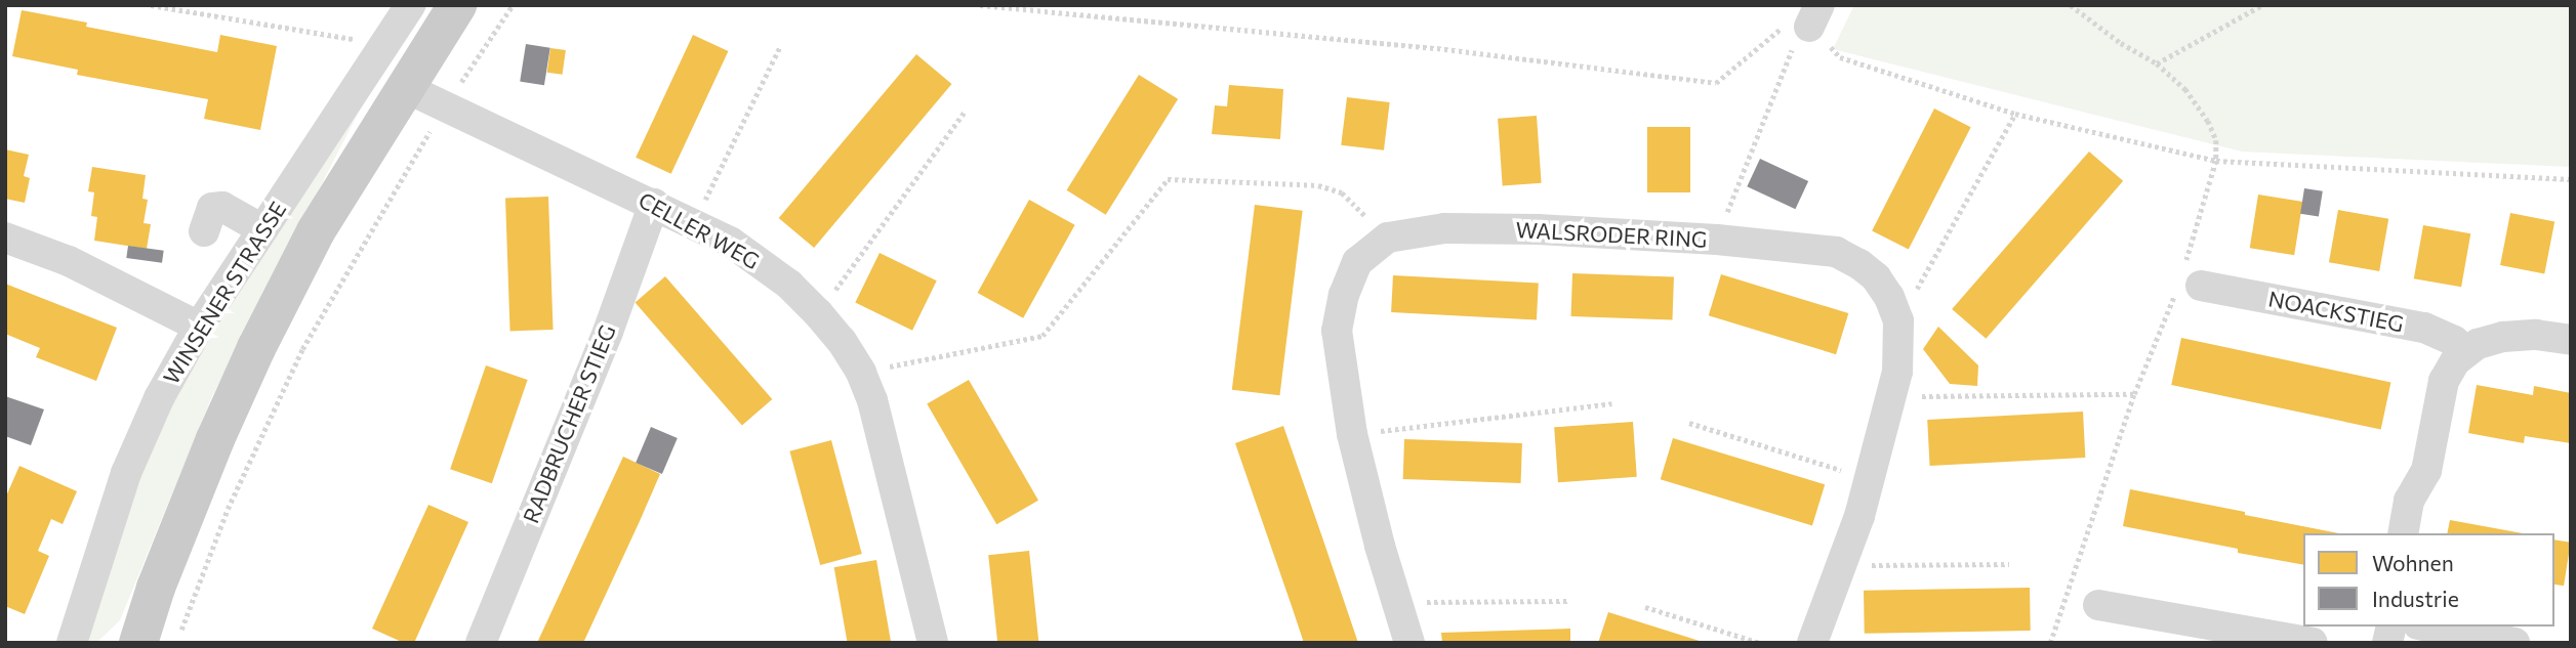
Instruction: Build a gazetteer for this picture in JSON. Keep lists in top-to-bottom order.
{
  "streets": {
    "main road": ["WINSENER STRASSE"],
    "street": [
      "CELLER WEG",
      "WALSRODER RING",
      "NOACKSTIEG",
      "RADBRUCHER STIEG"
    ]
  },
  "crossings": [
    ["CELLER WEG", "WINSENER STRASSE"],
    ["CELLER WEG", "RADBRUCHER STIEG"]
  ],
  "legend": ["Wohnen", "Industrie"]
}
